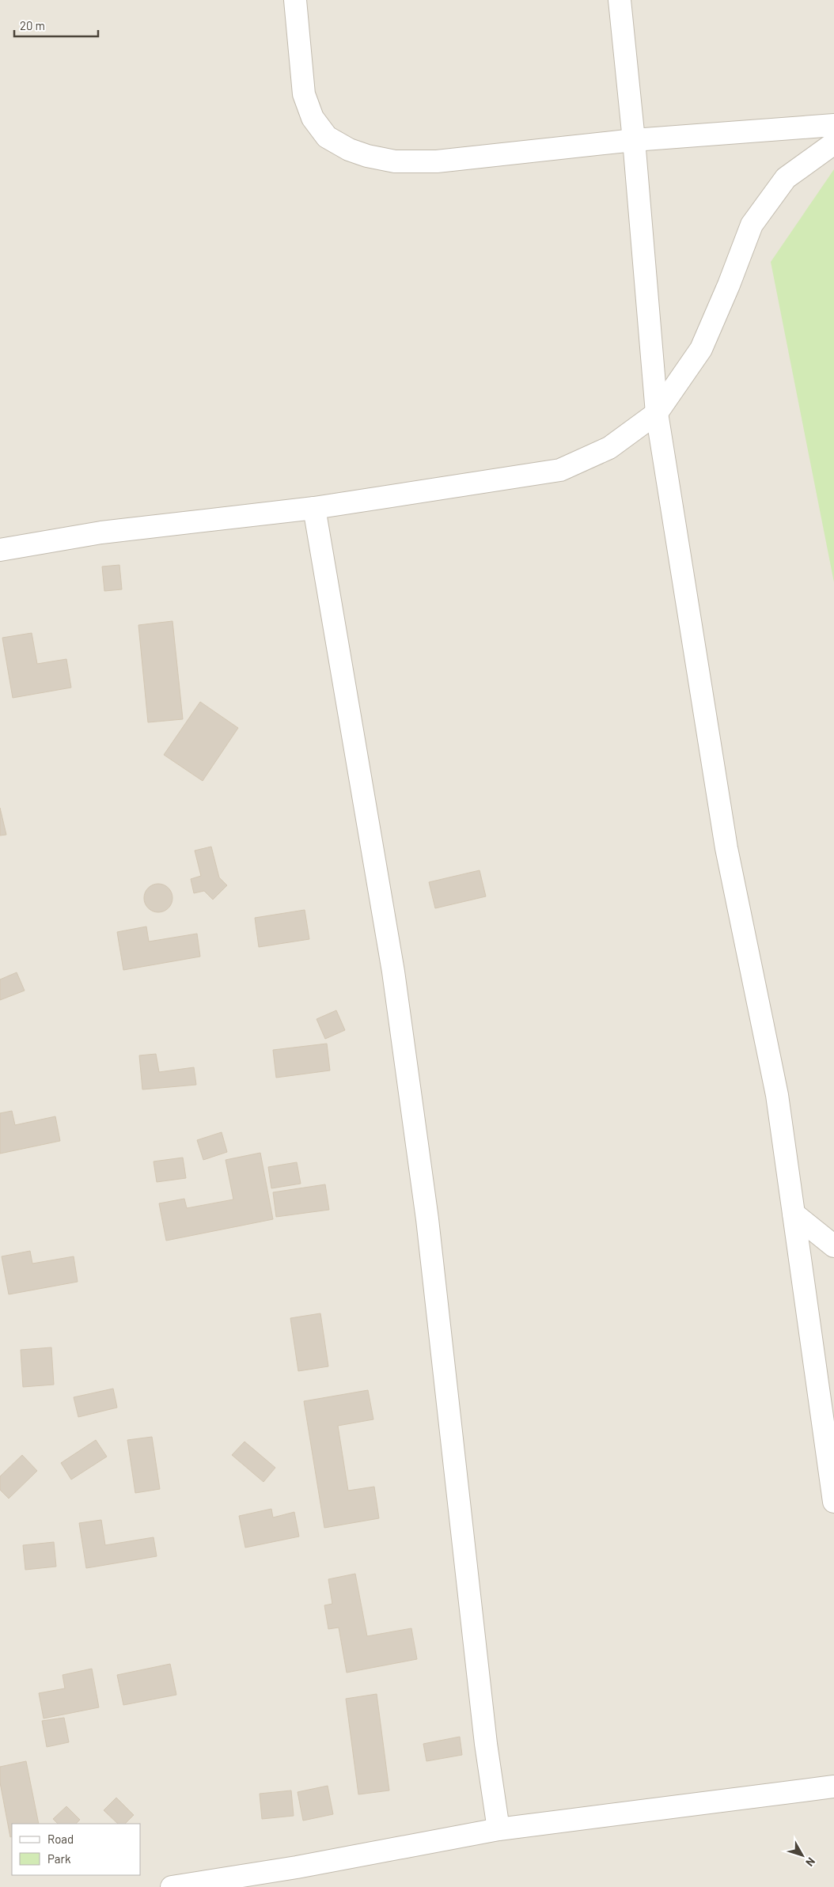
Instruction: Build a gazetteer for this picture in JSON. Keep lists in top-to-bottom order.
{
  "legend": ["Road", "Park"],
  "scale_bar": "20 m",
  "north": "bottom right"
}
